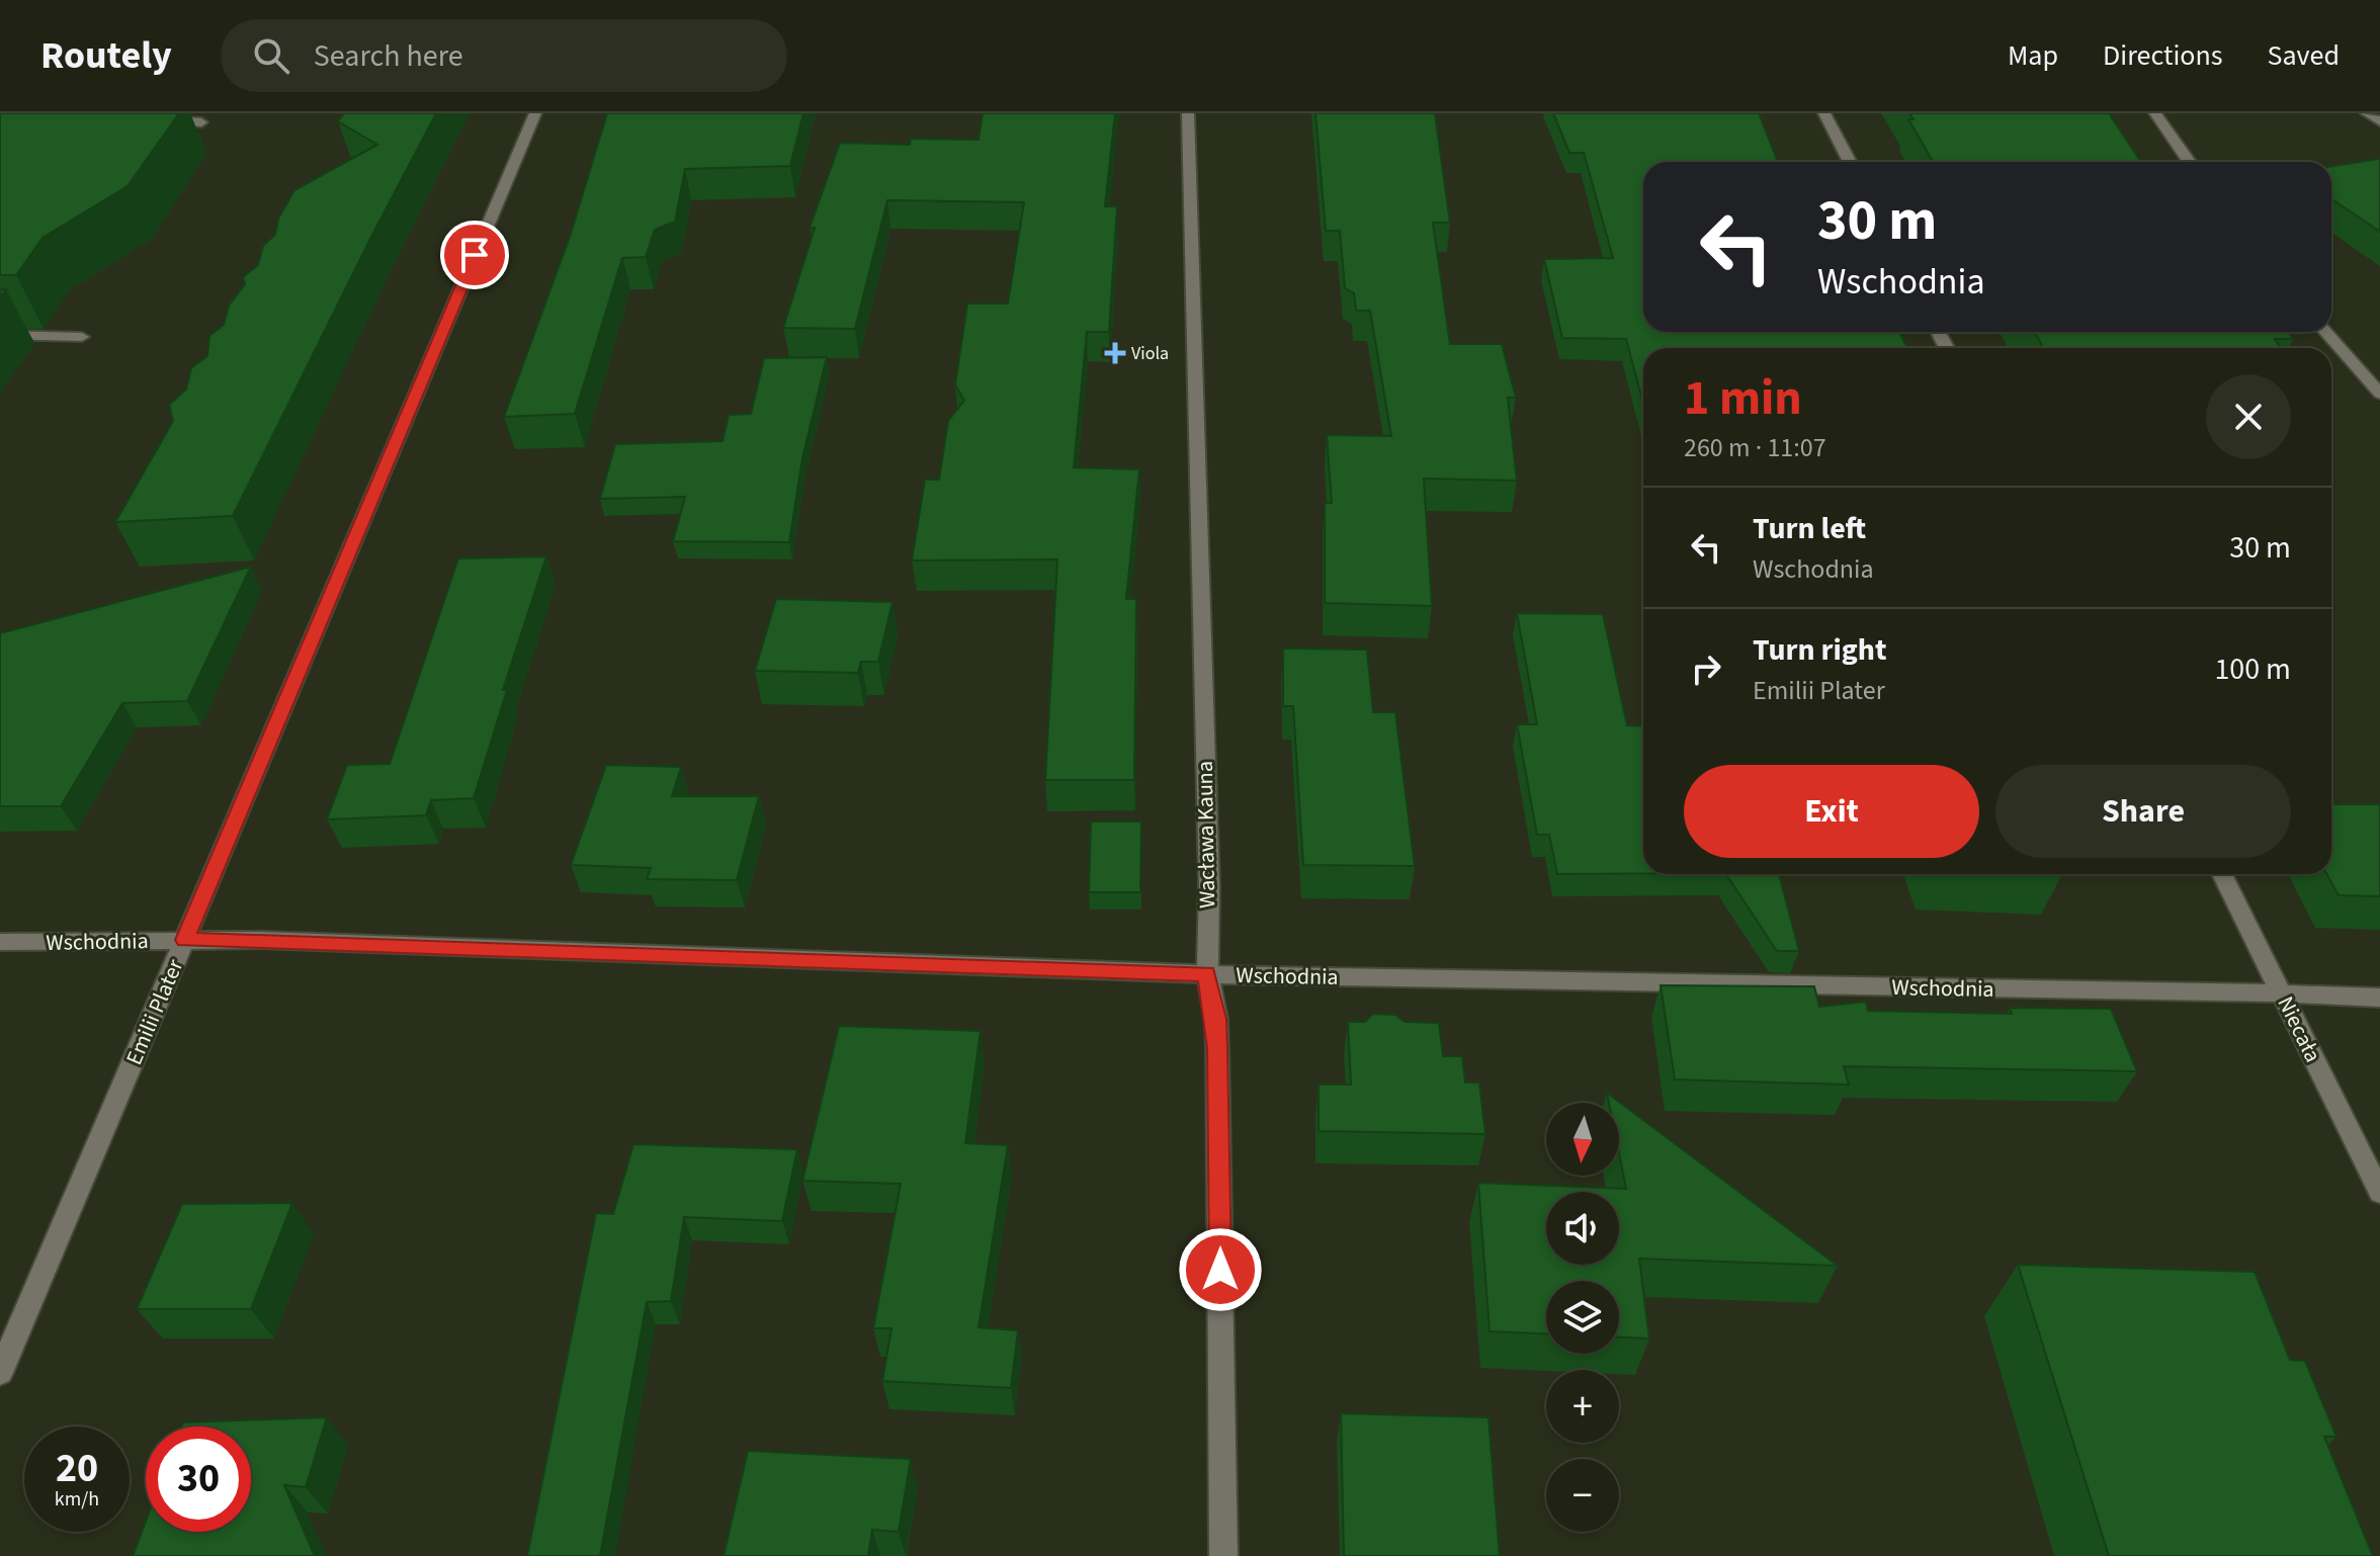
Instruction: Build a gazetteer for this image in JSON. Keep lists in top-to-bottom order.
{
  "streets": {
    "street": [
      "Wacława Kauna",
      "Wschodnia",
      "Emilii Plater",
      "Niecała"
    ]
  },
  "crossings": [
    ["Wacława Kauna", "Wschodnia"],
    ["Wschodnia", "Emilii Plater"],
    ["Wschodnia", "Niecała"]
  ],
  "places": {
    "health": ["Viola"]
  },
  "north": "bottom",
  "page": {
    "header": "Routely",
    "search": "Search here",
    "nav": ["Map", "Directions", "Saved"],
    "turn": ["30 m", "Wschodnia"],
    "heading": ["1 min", "260 m · 11:07"],
    "list": [
      {
        "name": "Turn left",
        "note": "Wschodnia",
        "value": "30 m"
      },
      {
        "name": "Turn right",
        "note": "Emilii Plater",
        "value": "100 m"
      }
    ],
    "buttons": ["Exit", "Share"],
    "map_buttons": ["+", "−"],
    "speed": "20 km/h",
    "limit": "30"
  }
}
